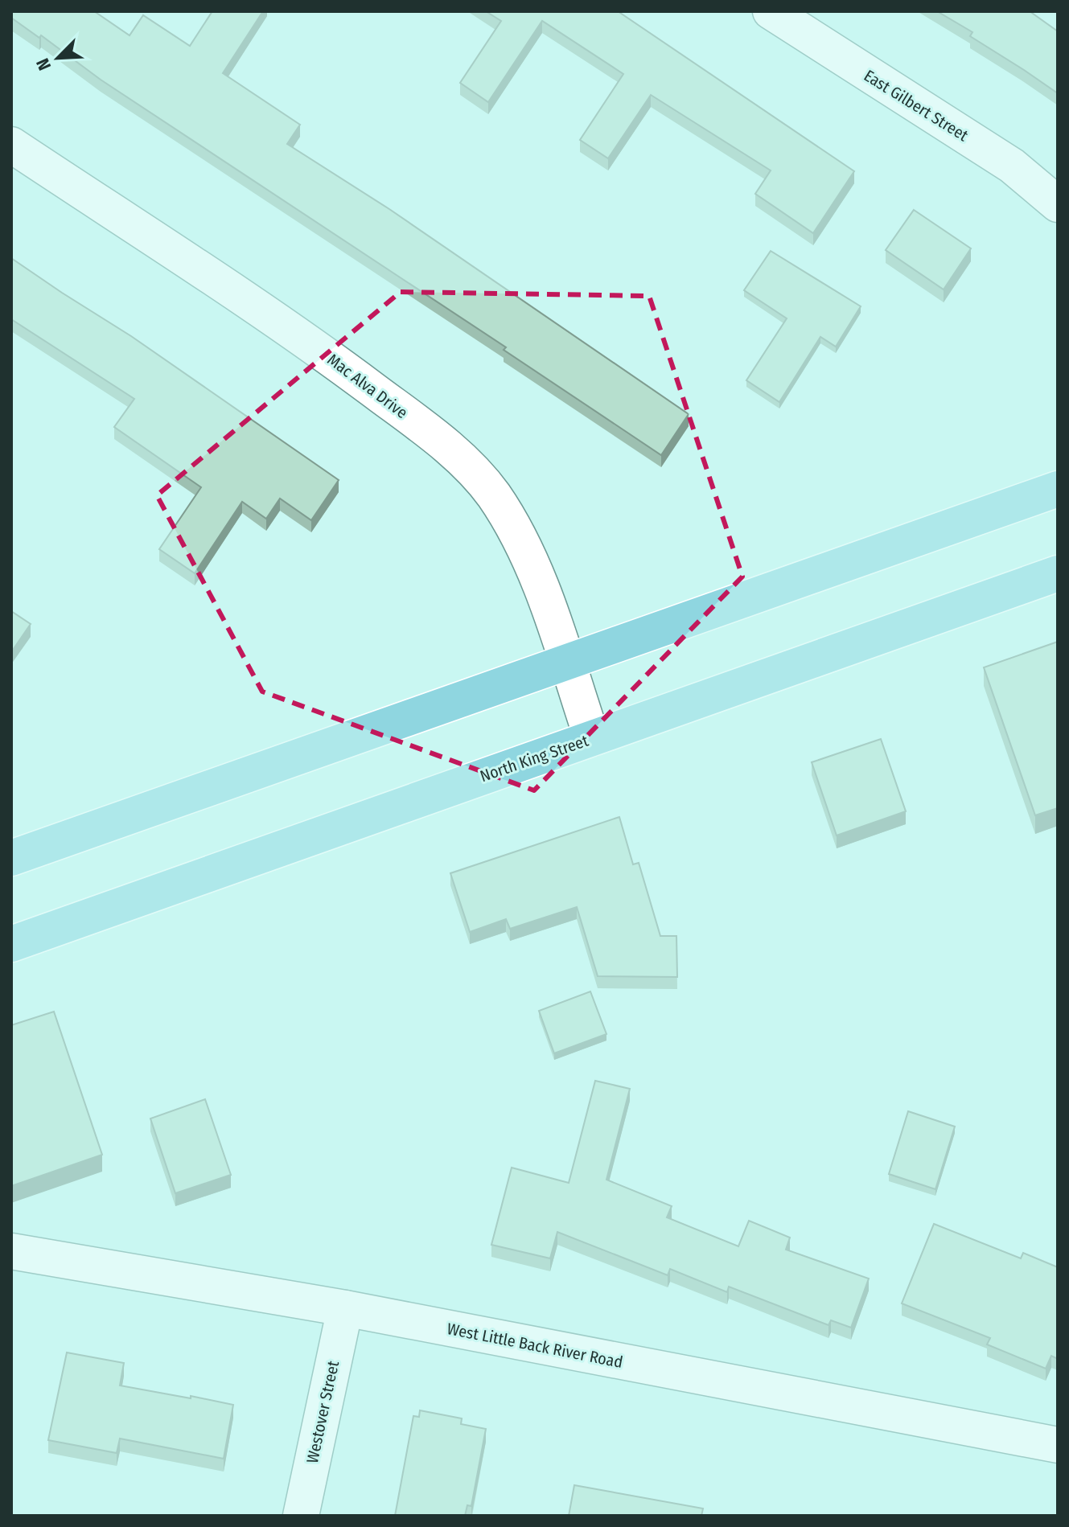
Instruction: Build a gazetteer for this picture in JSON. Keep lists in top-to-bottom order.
{
  "streets": {
    "main road": ["North King Street"],
    "street": [
      "East Gilbert Street",
      "Mac Alva Drive",
      "West Little Back River Road",
      "Westover Street"
    ]
  },
  "crossings": [
    ["Mac Alva Drive", "North King Street"],
    ["West Little Back River Road", "Westover Street"]
  ],
  "north": "bottom left"
}
